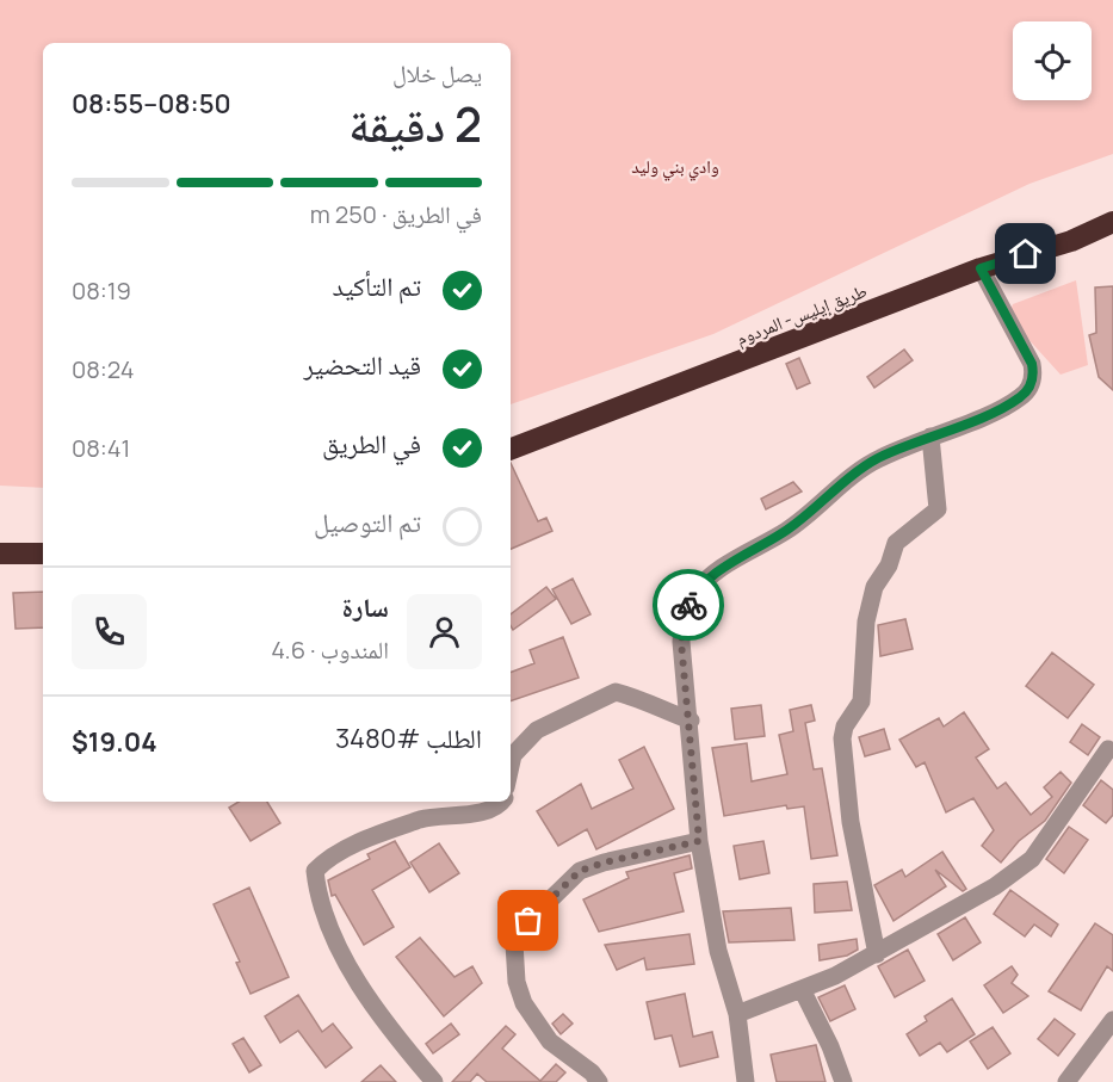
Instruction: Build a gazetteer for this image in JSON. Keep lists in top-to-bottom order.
{
  "streets": {
    "highway": ["طريق إيليس- المردوم"]
  },
  "parks": ["وادي بني وليد"],
  "page": {
    "heading": ["2 دقيقة", "يصل خلال", "08:50–08:55"],
    "panel": [
      "سارة",
      "المندوب · 4.6",
      "الطلب #3480",
      "$19.04"
    ],
    "bar": "في الطريق · 250 m",
    "list": [
      ["تم التأكيد", "08:19"],
      ["قيد التحضير", "08:24"],
      ["في الطريق", "08:41"],
      "تم التوصيل"
    ]
  }
}
